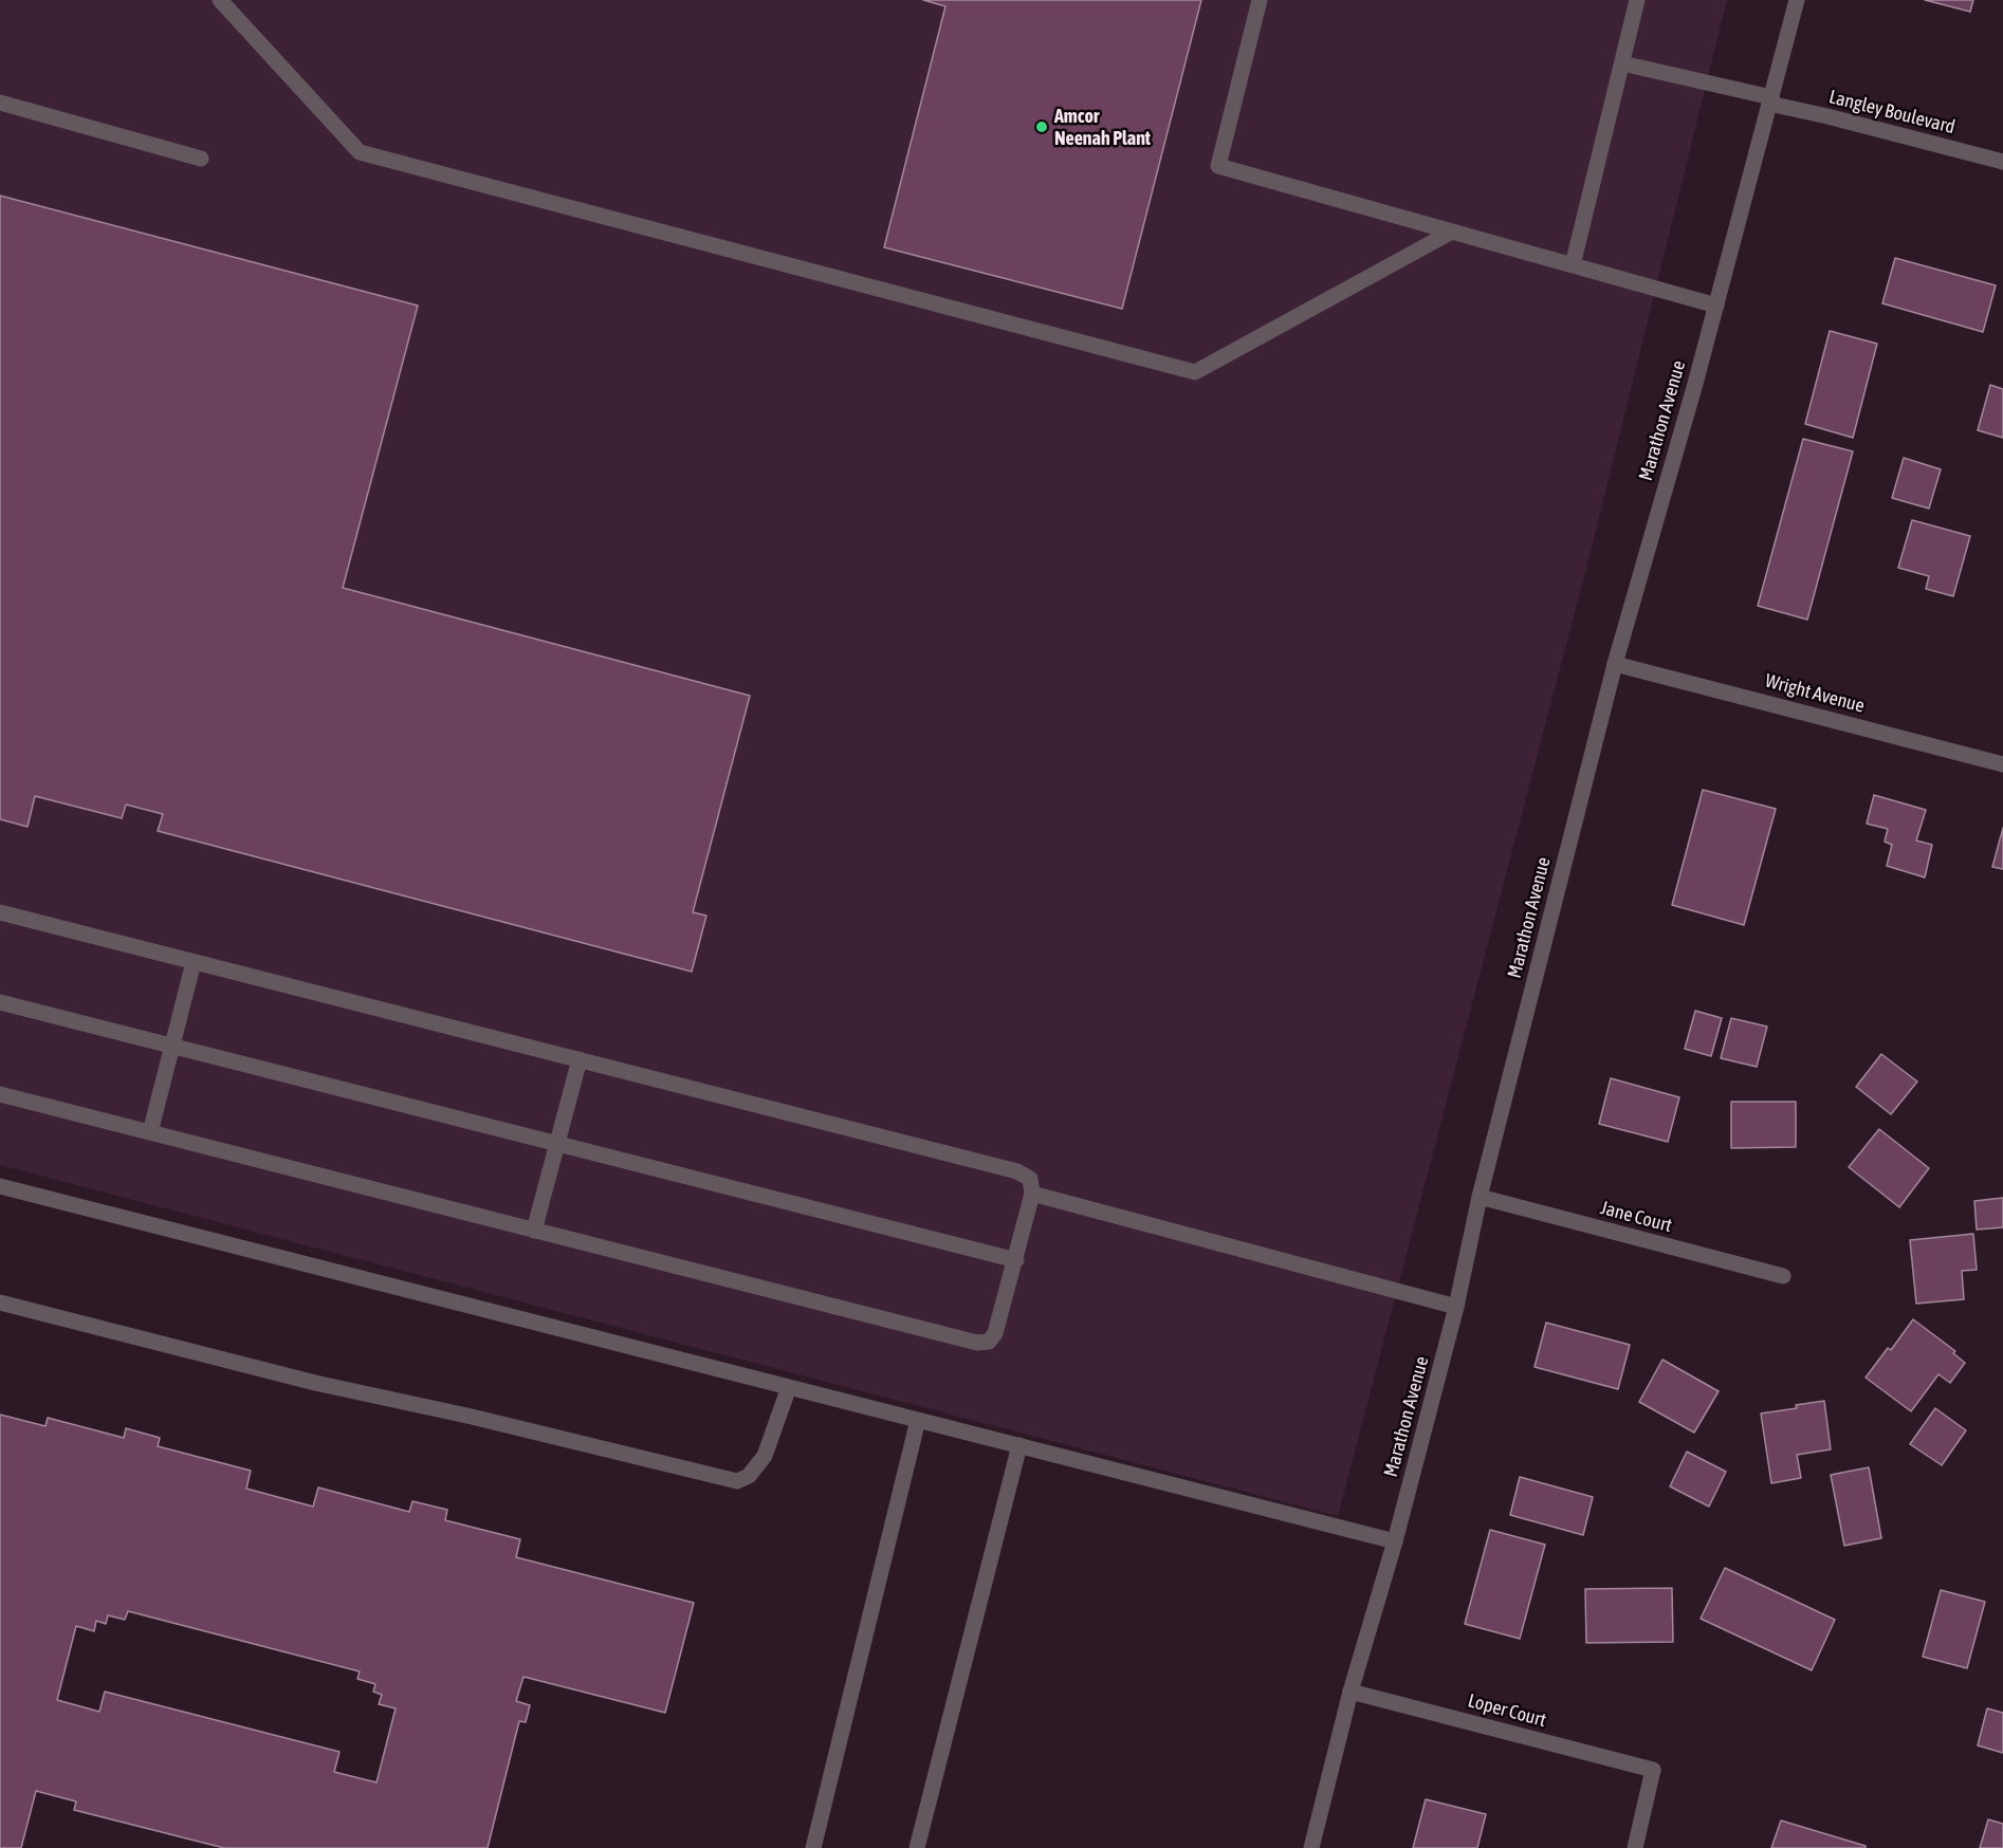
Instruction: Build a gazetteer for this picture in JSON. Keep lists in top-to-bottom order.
{
  "streets": {
    "street": [
      "Langley Boulevard",
      "Marathon Avenue",
      "Wright Avenue",
      "Jane Court",
      "Loper Court"
    ]
  },
  "crossings": [
    ["Langley Boulevard", "Marathon Avenue"],
    ["Marathon Avenue", "Wright Avenue"],
    ["Marathon Avenue", "Jane Court"],
    ["Marathon Avenue", "Loper Court"]
  ],
  "places": ["Amcor Neenah Plant"]
}
